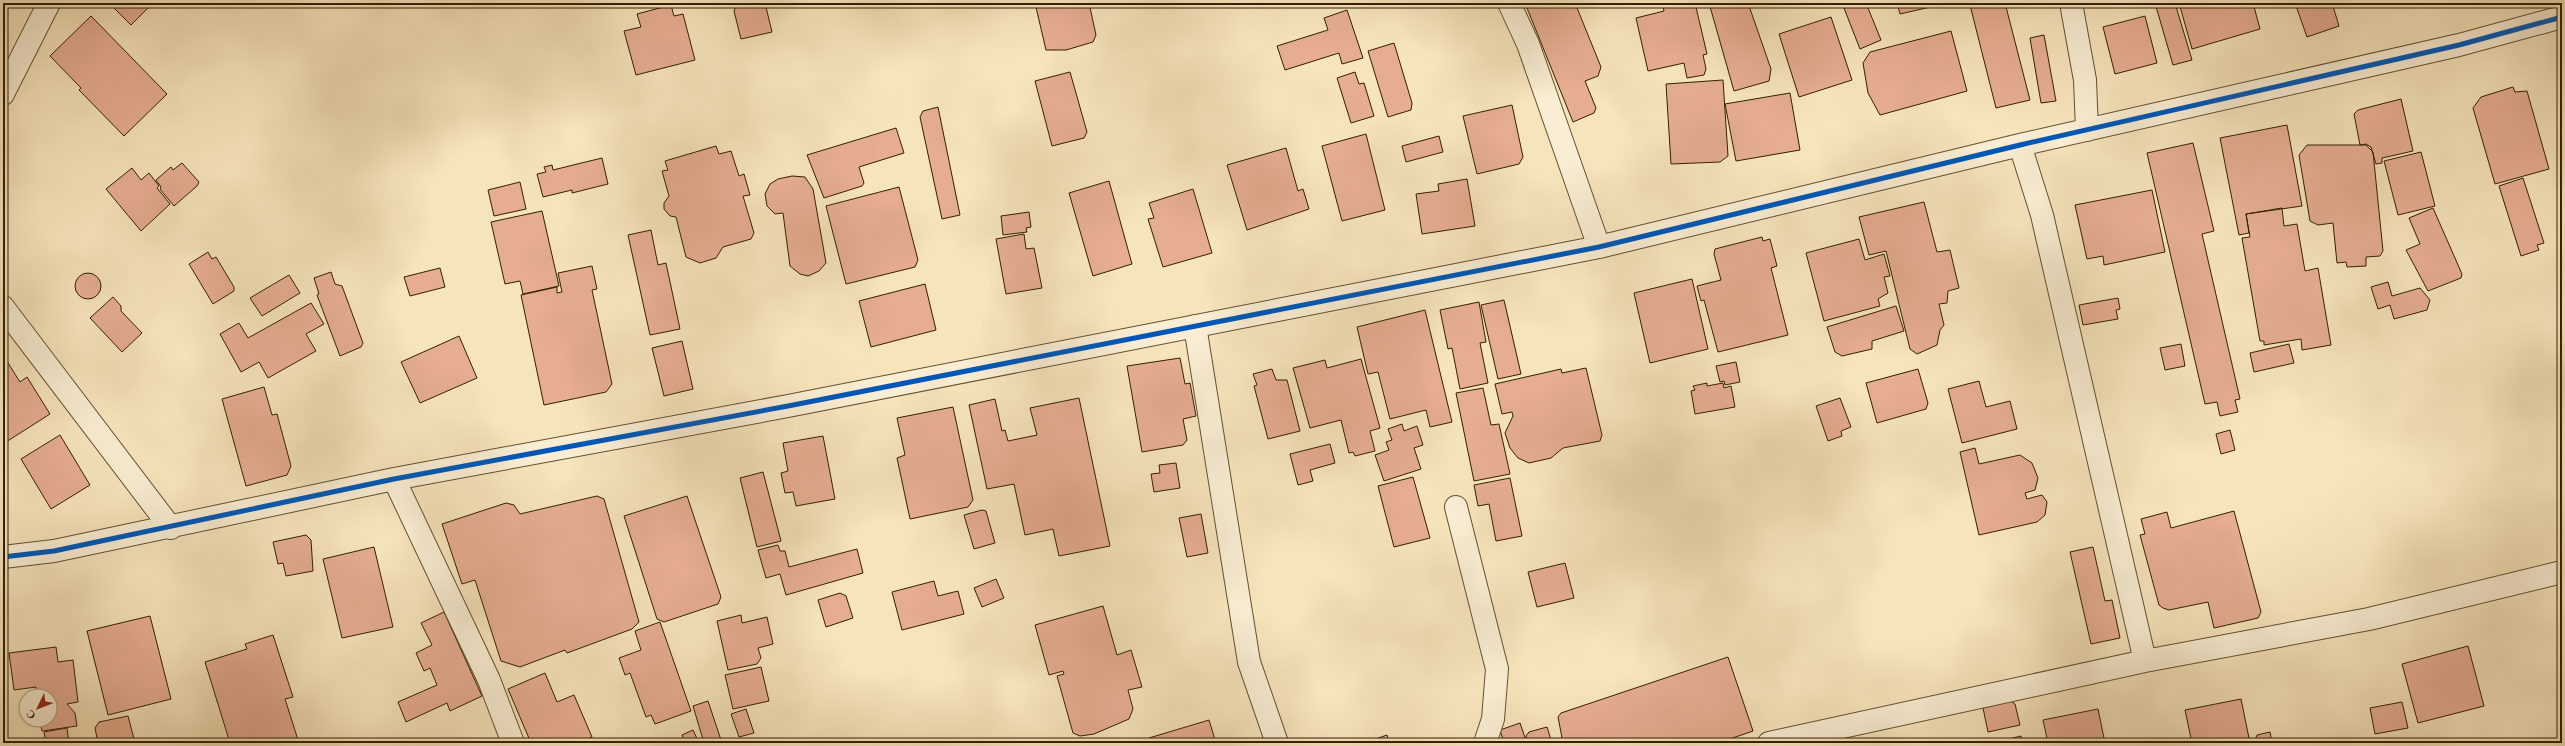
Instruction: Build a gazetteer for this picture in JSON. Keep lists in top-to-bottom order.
{
  "north": "bottom left"
}
